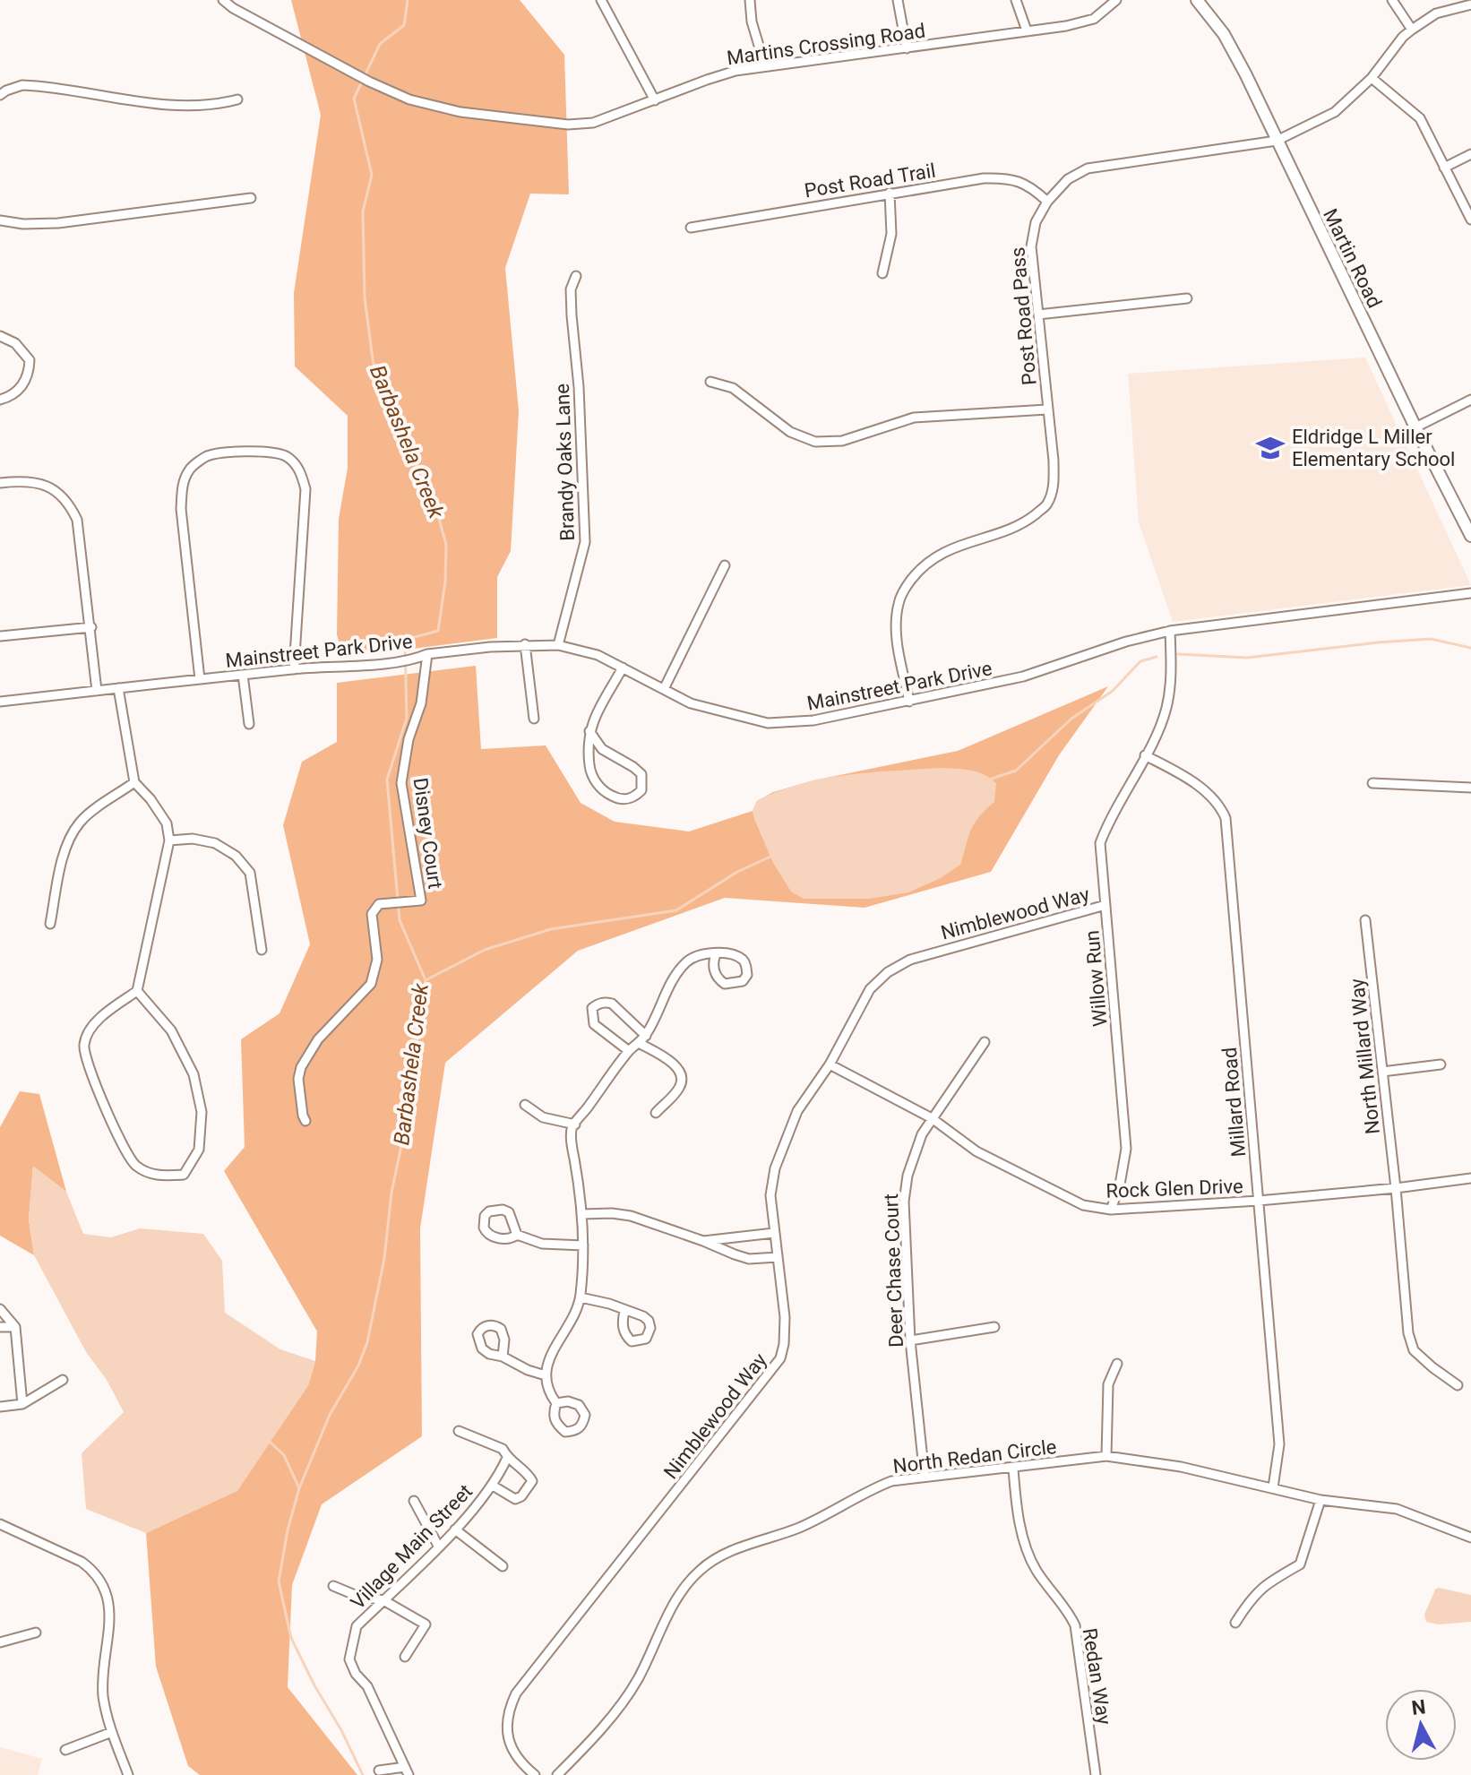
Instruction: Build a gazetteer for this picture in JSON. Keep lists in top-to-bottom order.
{
  "streets": {
    "street": [
      "Martins Crossing Road",
      "Post Road Trail",
      "Martin Road",
      "Post Road Pass",
      "Brandy Oaks Lane",
      "Mainstreet Park Drive",
      "Disney Court",
      "Nimblewood Way",
      "Willow Run",
      "North Millard Way",
      "Millard Road",
      "Rock Glen Drive",
      "Deer Chase Court",
      "North Redan Circle",
      "Village Main Street",
      "Redan Way"
    ]
  },
  "crossings": [
    ["Post Road Trail", "Post Road Pass"],
    ["Martin Road", "Post Road Pass"],
    ["Post Road Pass", "Mainstreet Park Drive"],
    ["Brandy Oaks Lane", "Mainstreet Park Drive"],
    ["Mainstreet Park Drive", "Disney Court"],
    ["Mainstreet Park Drive", "Willow Run"],
    ["Nimblewood Way", "Willow Run"],
    ["Nimblewood Way", "Rock Glen Drive"],
    ["Willow Run", "Millard Road"],
    ["Willow Run", "Rock Glen Drive"],
    ["North Millard Way", "Rock Glen Drive"],
    ["Millard Road", "Rock Glen Drive"],
    ["Millard Road", "North Redan Circle"],
    ["Rock Glen Drive", "Deer Chase Court"],
    ["Deer Chase Court", "North Redan Circle"],
    ["North Redan Circle", "Redan Way"]
  ],
  "water": ["Barbashela Creek"],
  "places": {
    "school or university": ["Eldridge L Miller Elementary School"]
  },
  "north": "top"
}
